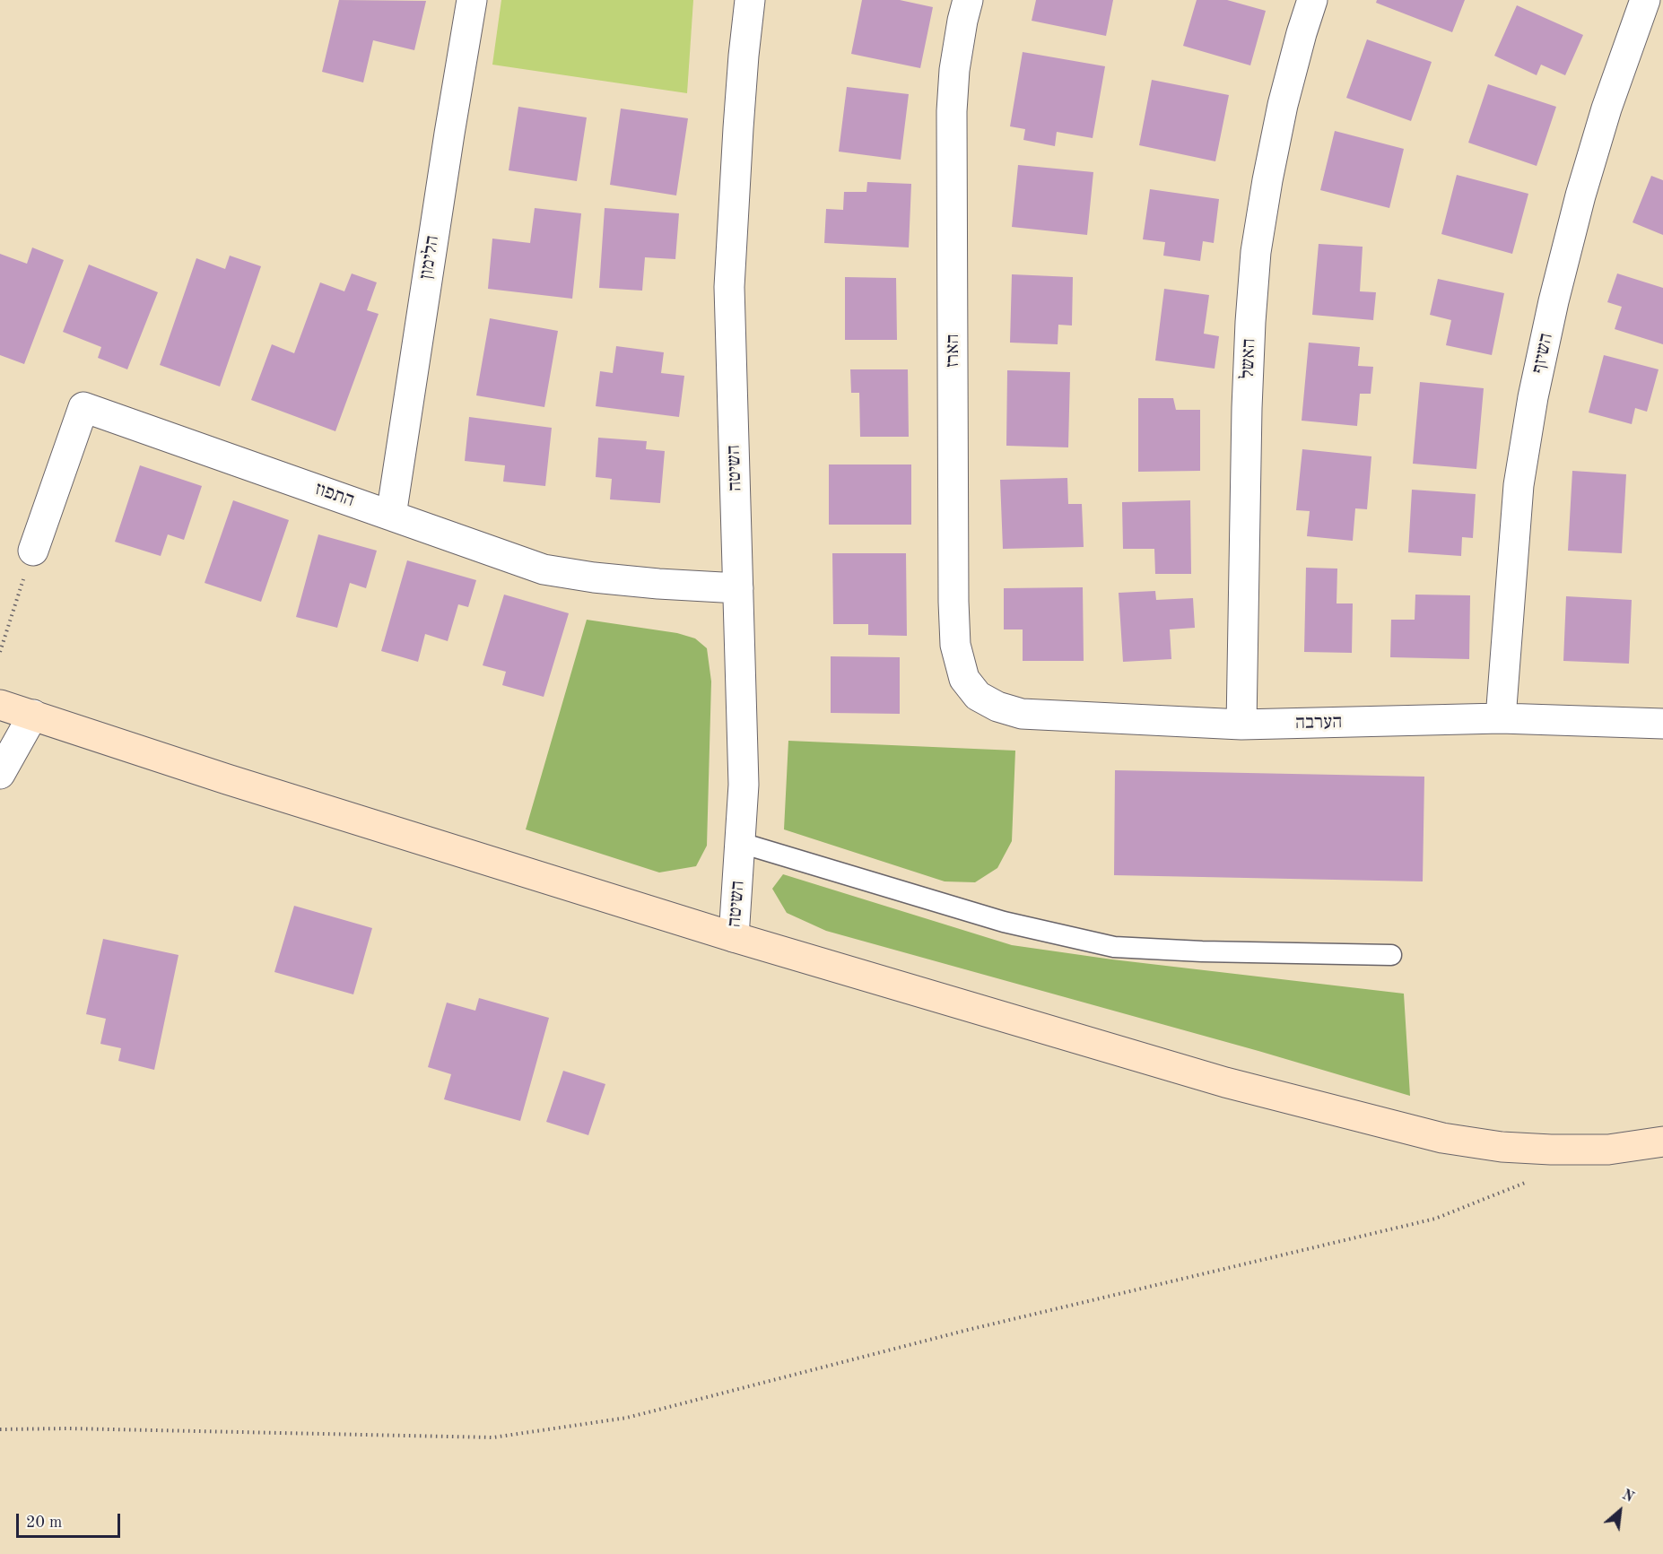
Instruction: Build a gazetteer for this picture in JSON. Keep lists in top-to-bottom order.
{
  "streets": {
    "street": [
      "הלימון",
      "הארז",
      "השיזף",
      "האשל",
      "השיטה",
      "התפוז",
      "הערבה"
    ]
  },
  "crossings": [
    ["הלימון", "התפוז"],
    ["הארז", "הערבה"],
    ["השיזף", "הערבה"],
    ["האשל", "הערבה"],
    ["השיטה", "התפוז"]
  ],
  "scale_bar": "20 m",
  "north": "top right"
}
